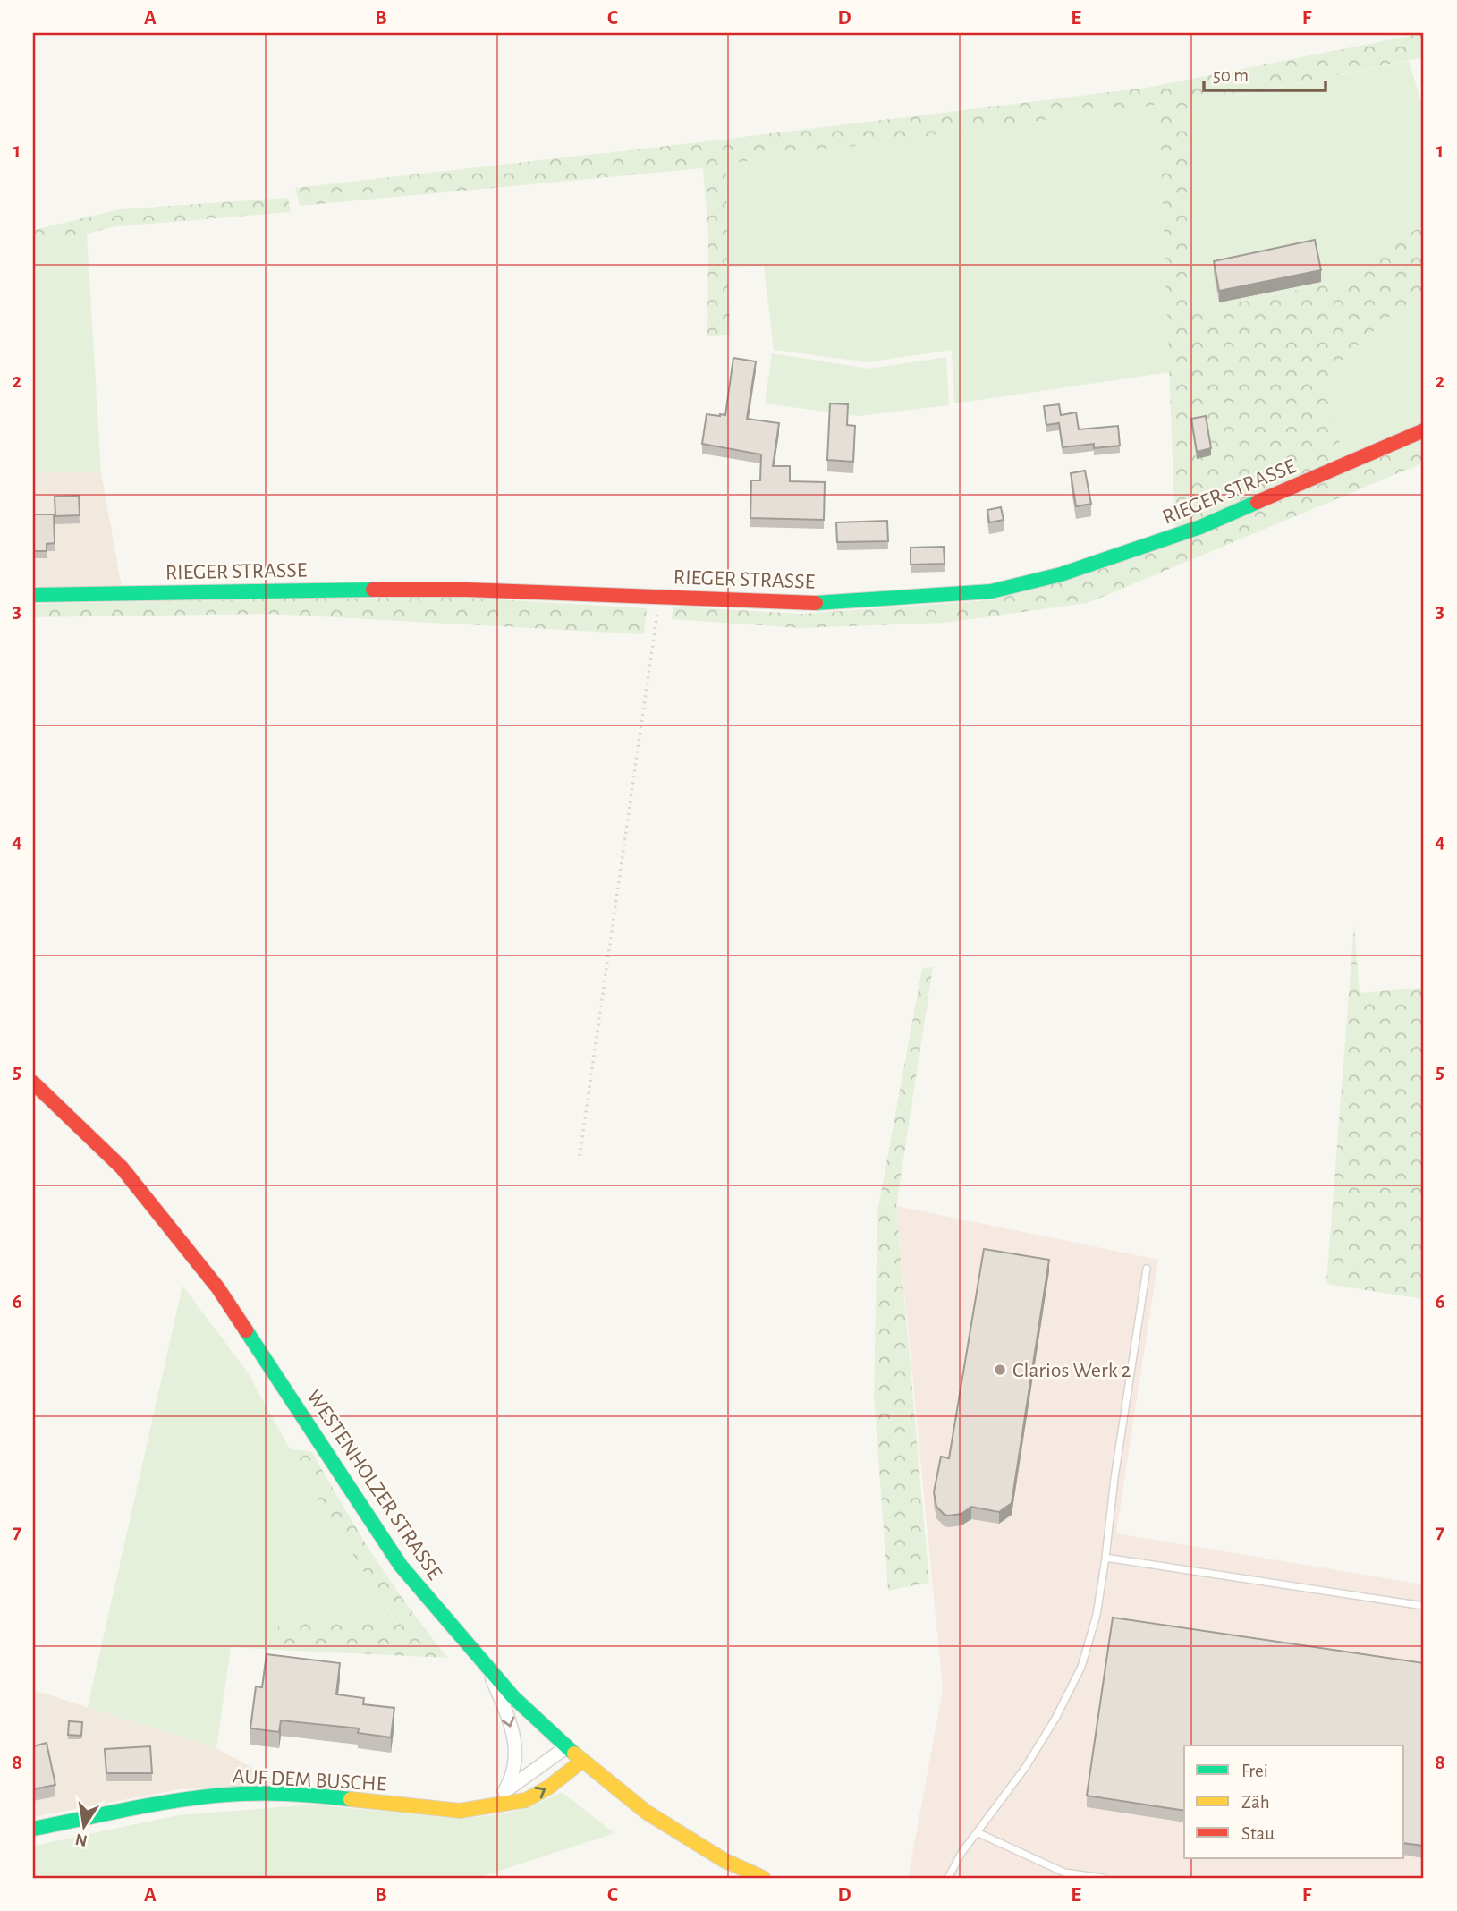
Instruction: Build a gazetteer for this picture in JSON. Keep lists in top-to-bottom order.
{
  "streets": {
    "street": ["RIEGER STRASSE", "WESTENHOLZER STRASSE", "AUF DEM BUSCHE"]
  },
  "crossings": [
    ["WESTENHOLZER STRASSE", "AUF DEM BUSCHE"]
  ],
  "places": ["Clarios Werk 2"],
  "legend": ["Frei", "Zäh", "Stau"],
  "scale_bar": "50 m",
  "north": "bottom",
  "grid": {
    "columns": [
      "A",
      "B",
      "C",
      "D",
      "E",
      "F"
    ],
    "rows": [
      "1",
      "2",
      "3",
      "4",
      "5",
      "6",
      "7",
      "8"
    ]
  }
}
